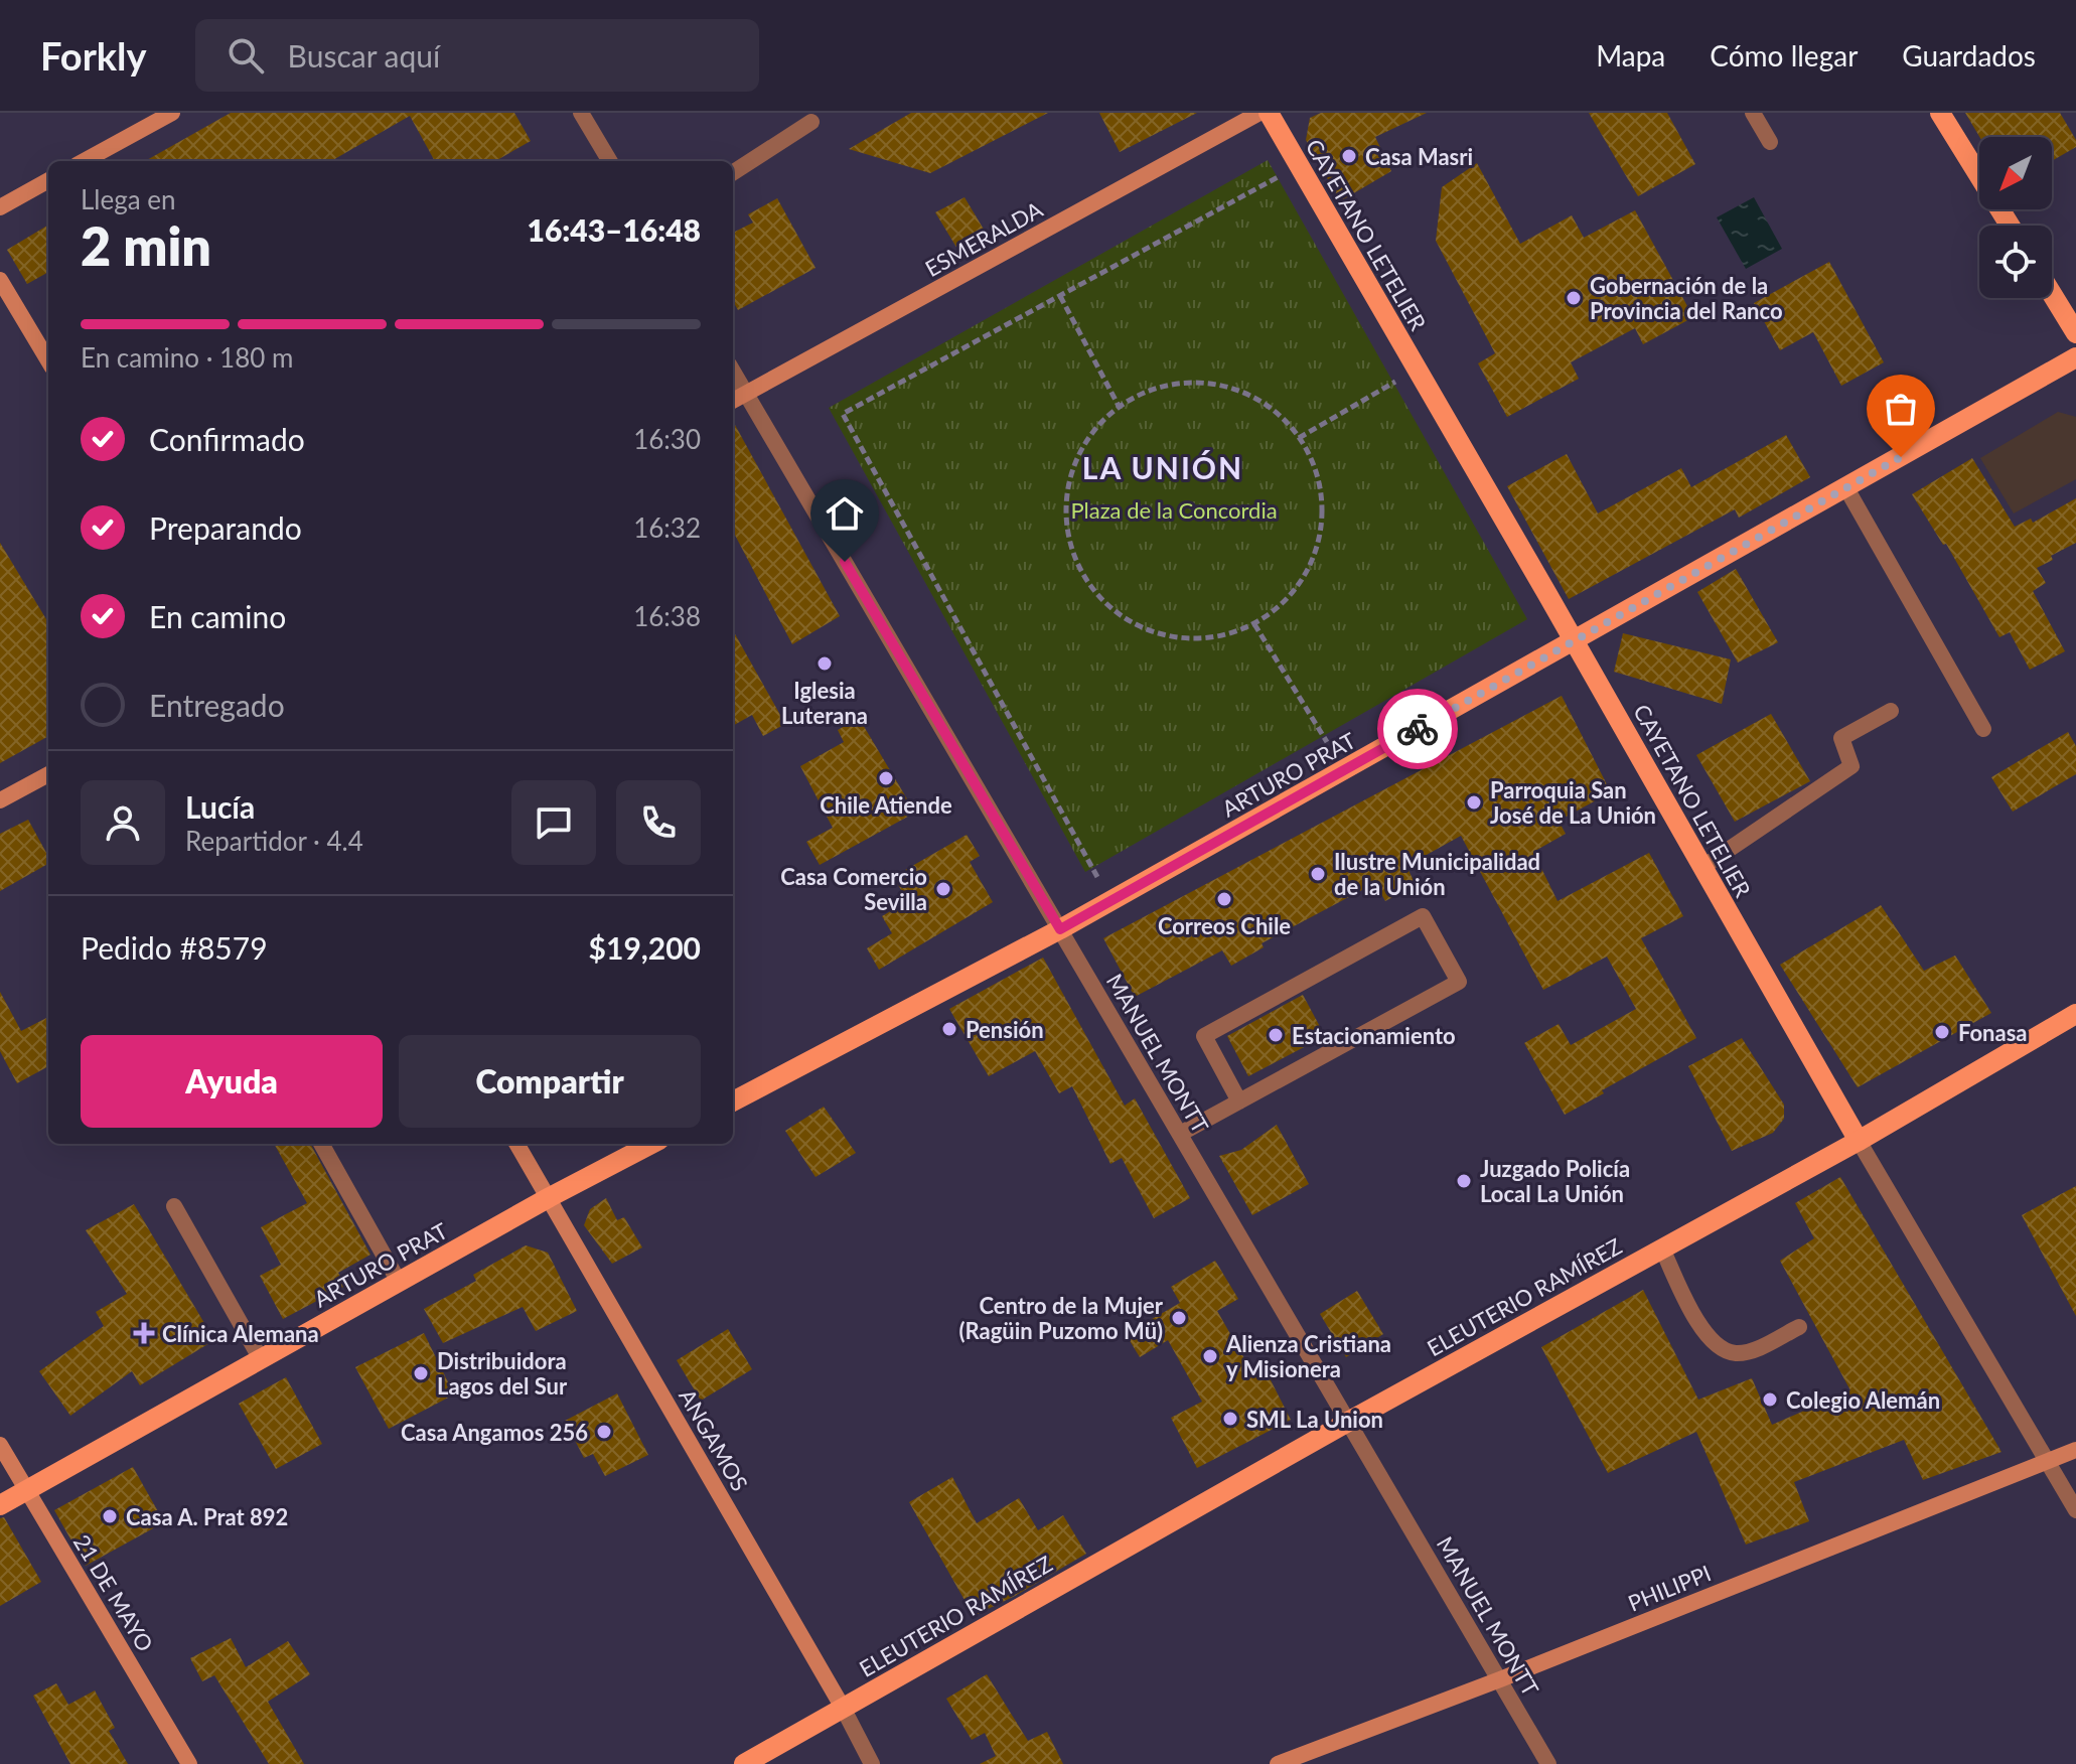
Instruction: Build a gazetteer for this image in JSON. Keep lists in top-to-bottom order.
{
  "streets": {
    "main road": ["CAYETANO LETELIER", "ARTURO PRAT", "ELEUTERIO RAMÍREZ"],
    "street": [
      "ESMERALDA",
      "MANUEL MONTT",
      "ANGAMOS",
      "PHILIPPI",
      "21 DE MAYO"
    ]
  },
  "crossings": [
    ["CAYETANO LETELIER", "ARTURO PRAT"],
    ["CAYETANO LETELIER", "ELEUTERIO RAMÍREZ"],
    ["CAYETANO LETELIER", "PHILIPPI"],
    ["ESMERALDA", "MANUEL MONTT"],
    ["ARTURO PRAT", "MANUEL MONTT"],
    ["ARTURO PRAT", "ANGAMOS"],
    ["ARTURO PRAT", "21 DE MAYO"],
    ["MANUEL MONTT", "ELEUTERIO RAMÍREZ"],
    ["MANUEL MONTT", "PHILIPPI"],
    ["ELEUTERIO RAMÍREZ", "ANGAMOS"]
  ],
  "districts": ["LA UNIÓN"],
  "parks": ["Plaza de la Concordia"],
  "places": {
    "other": [
      "Casa Masri",
      "Gobernación de la Provincia del Ranco",
      "Iglesia Luterana",
      "Chile Atiende",
      "Parroquia San José de La Unión",
      "Ilustre Municipalidad de la Unión",
      "Casa Comercio Sevilla",
      "Correos Chile",
      "Pensión",
      "Fonasa",
      "Estacionamiento",
      "Juzgado Policía Local La Unión",
      "Centro de la Mujer (Ragüin Puzomo Mü)",
      "Alienza Cristiana y Misionera",
      "Distribuidora Lagos del Sur",
      "Colegio Alemán",
      "SML La Union",
      "Casa Angamos 256",
      "Casa A. Prat 892"
    ],
    "health": ["Clínica Alemana"]
  },
  "north": "bottom left",
  "page": {
    "header": "Forkly",
    "search": "Buscar aquí",
    "nav": ["Mapa", "Cómo llegar", "Guardados"],
    "heading": ["2 min", "Llega en", "16:43–16:48"],
    "panel": [
      "Lucía",
      "Repartidor · 4.4",
      "Pedido #8579",
      "$19,200"
    ],
    "bar": "En camino · 180 m",
    "list": [
      ["Confirmado", "16:30"],
      ["Preparando", "16:32"],
      ["En camino", "16:38"],
      "Entregado"
    ],
    "buttons": ["Ayuda", "Compartir"]
  }
}
